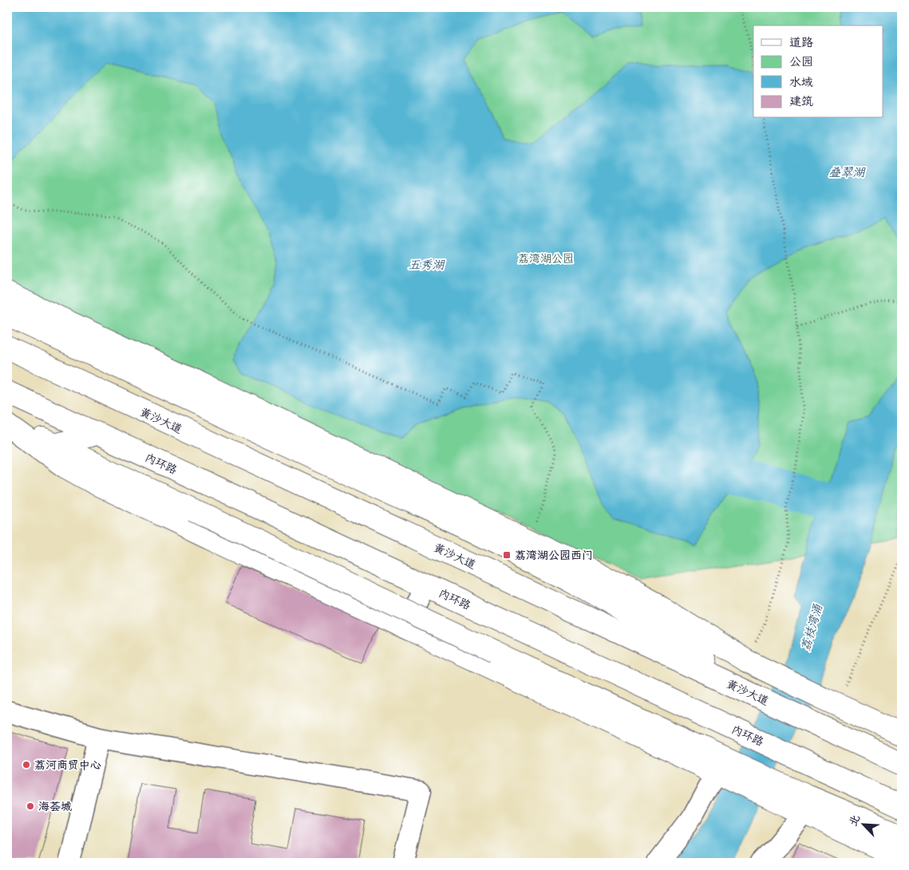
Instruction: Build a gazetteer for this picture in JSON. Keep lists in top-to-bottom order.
{
  "streets": {
    "main road": ["黄沙大道", "内环路"]
  },
  "water": ["叠翠湖", "五秀湖", "荔枝湾涌"],
  "parks": ["荔湾湖公园"],
  "places": {
    "transit": ["荔湾湖公园西门"],
    "other": ["荔河商贸中心", "海荟城"]
  },
  "legend": [
    "道路",
    "公园",
    "水域",
    "建筑"
  ],
  "north": "top left"
}
